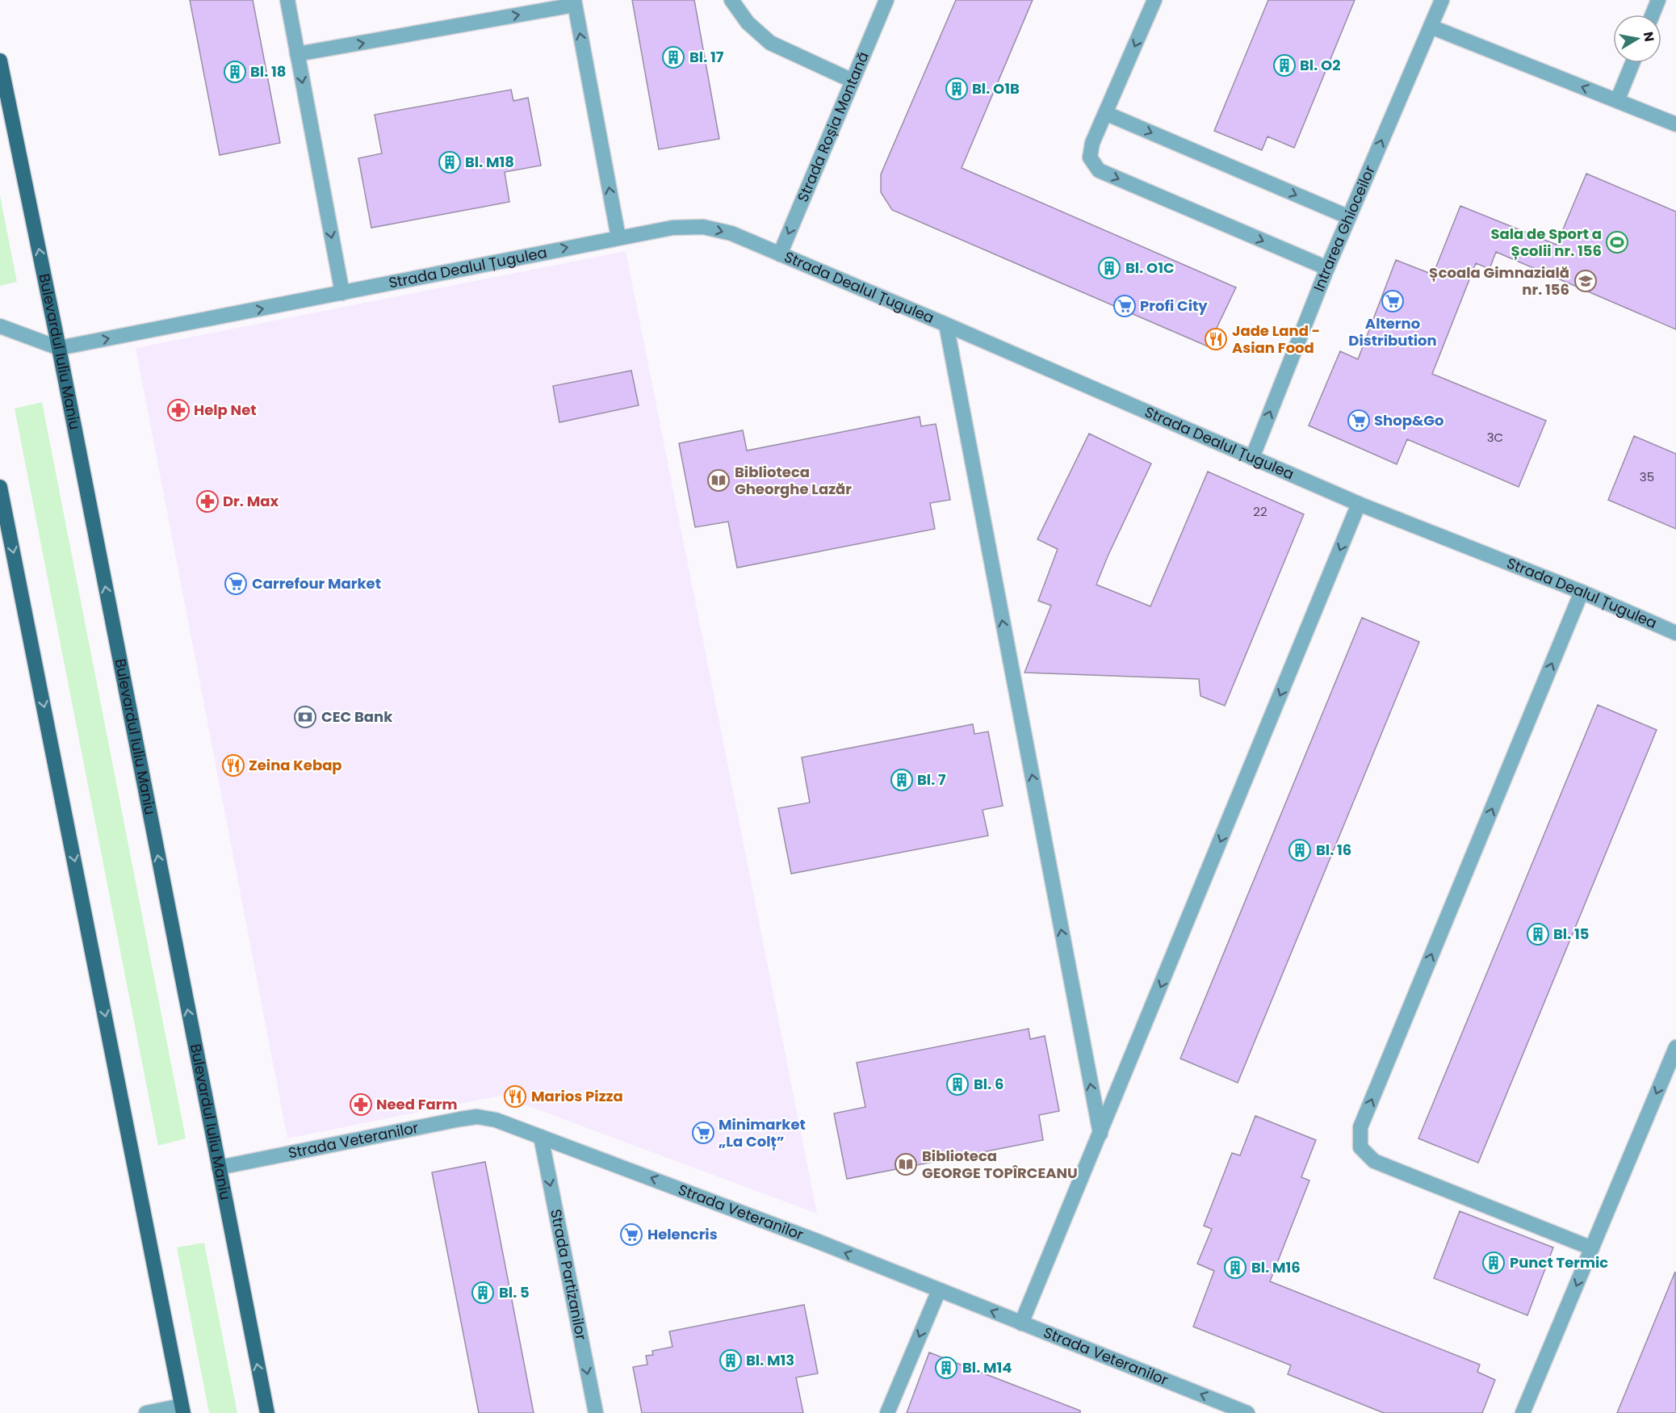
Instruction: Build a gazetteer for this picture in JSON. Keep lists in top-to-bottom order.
{
  "streets": {
    "main road": ["Bulevardul Iuliu Maniu"],
    "street": [
      "Strada Roșia Montană",
      "Intrarea Ghioceilor",
      "Strada Dealul Țugulea",
      "Strada Veteranilor",
      "Strada Partizanilor"
    ]
  },
  "crossings": [
    ["Strada Roșia Montană", "Strada Dealul Țugulea"],
    ["Intrarea Ghioceilor", "Strada Dealul Țugulea"],
    ["Strada Dealul Țugulea", "Bulevardul Iuliu Maniu"],
    ["Bulevardul Iuliu Maniu", "Strada Veteranilor"],
    ["Strada Veteranilor", "Strada Partizanilor"]
  ],
  "one_way": [
    "Strada Roșia Montană",
    "Intrarea Ghioceilor",
    "Strada Dealul Țugulea",
    "Strada Veteranilor",
    "Strada Partizanilor"
  ],
  "places": {
    "building": [
      "Bl. 17",
      "Bl. O2",
      "Bl. 18",
      "Bl. O1B",
      "Bl. M18",
      "Bl. O1C",
      "Bl. 7",
      "Bl. 16",
      "Bl. 15",
      "Bl. 6",
      "Punct Termic",
      "Bl. M16",
      "Bl. 5",
      "Bl. M13",
      "Bl. M14"
    ],
    "sports": ["Sala de Sport a Școlii nr. 156"],
    "school or university": ["Școala Gimnazială nr. 156"],
    "supermarket": [
      "Alterno Distribution",
      "Profi City",
      "Shop&Go",
      "Carrefour Market",
      "Minimarket „La Colț”",
      "Helencris"
    ],
    "restaurant": ["Jade Land - Asian Food", "Zeina Kebap", "Marios Pizza"],
    "pharmacy": ["Help Net", "Dr. Max", "Need Farm"],
    "library": ["Biblioteca Gheorghe Lazăr", "Biblioteca GEORGE TOPÎRCEANU"],
    "bank": ["CEC Bank"]
  },
  "house_numbers": ["3C", "35", "22"],
  "north": "right"
}
